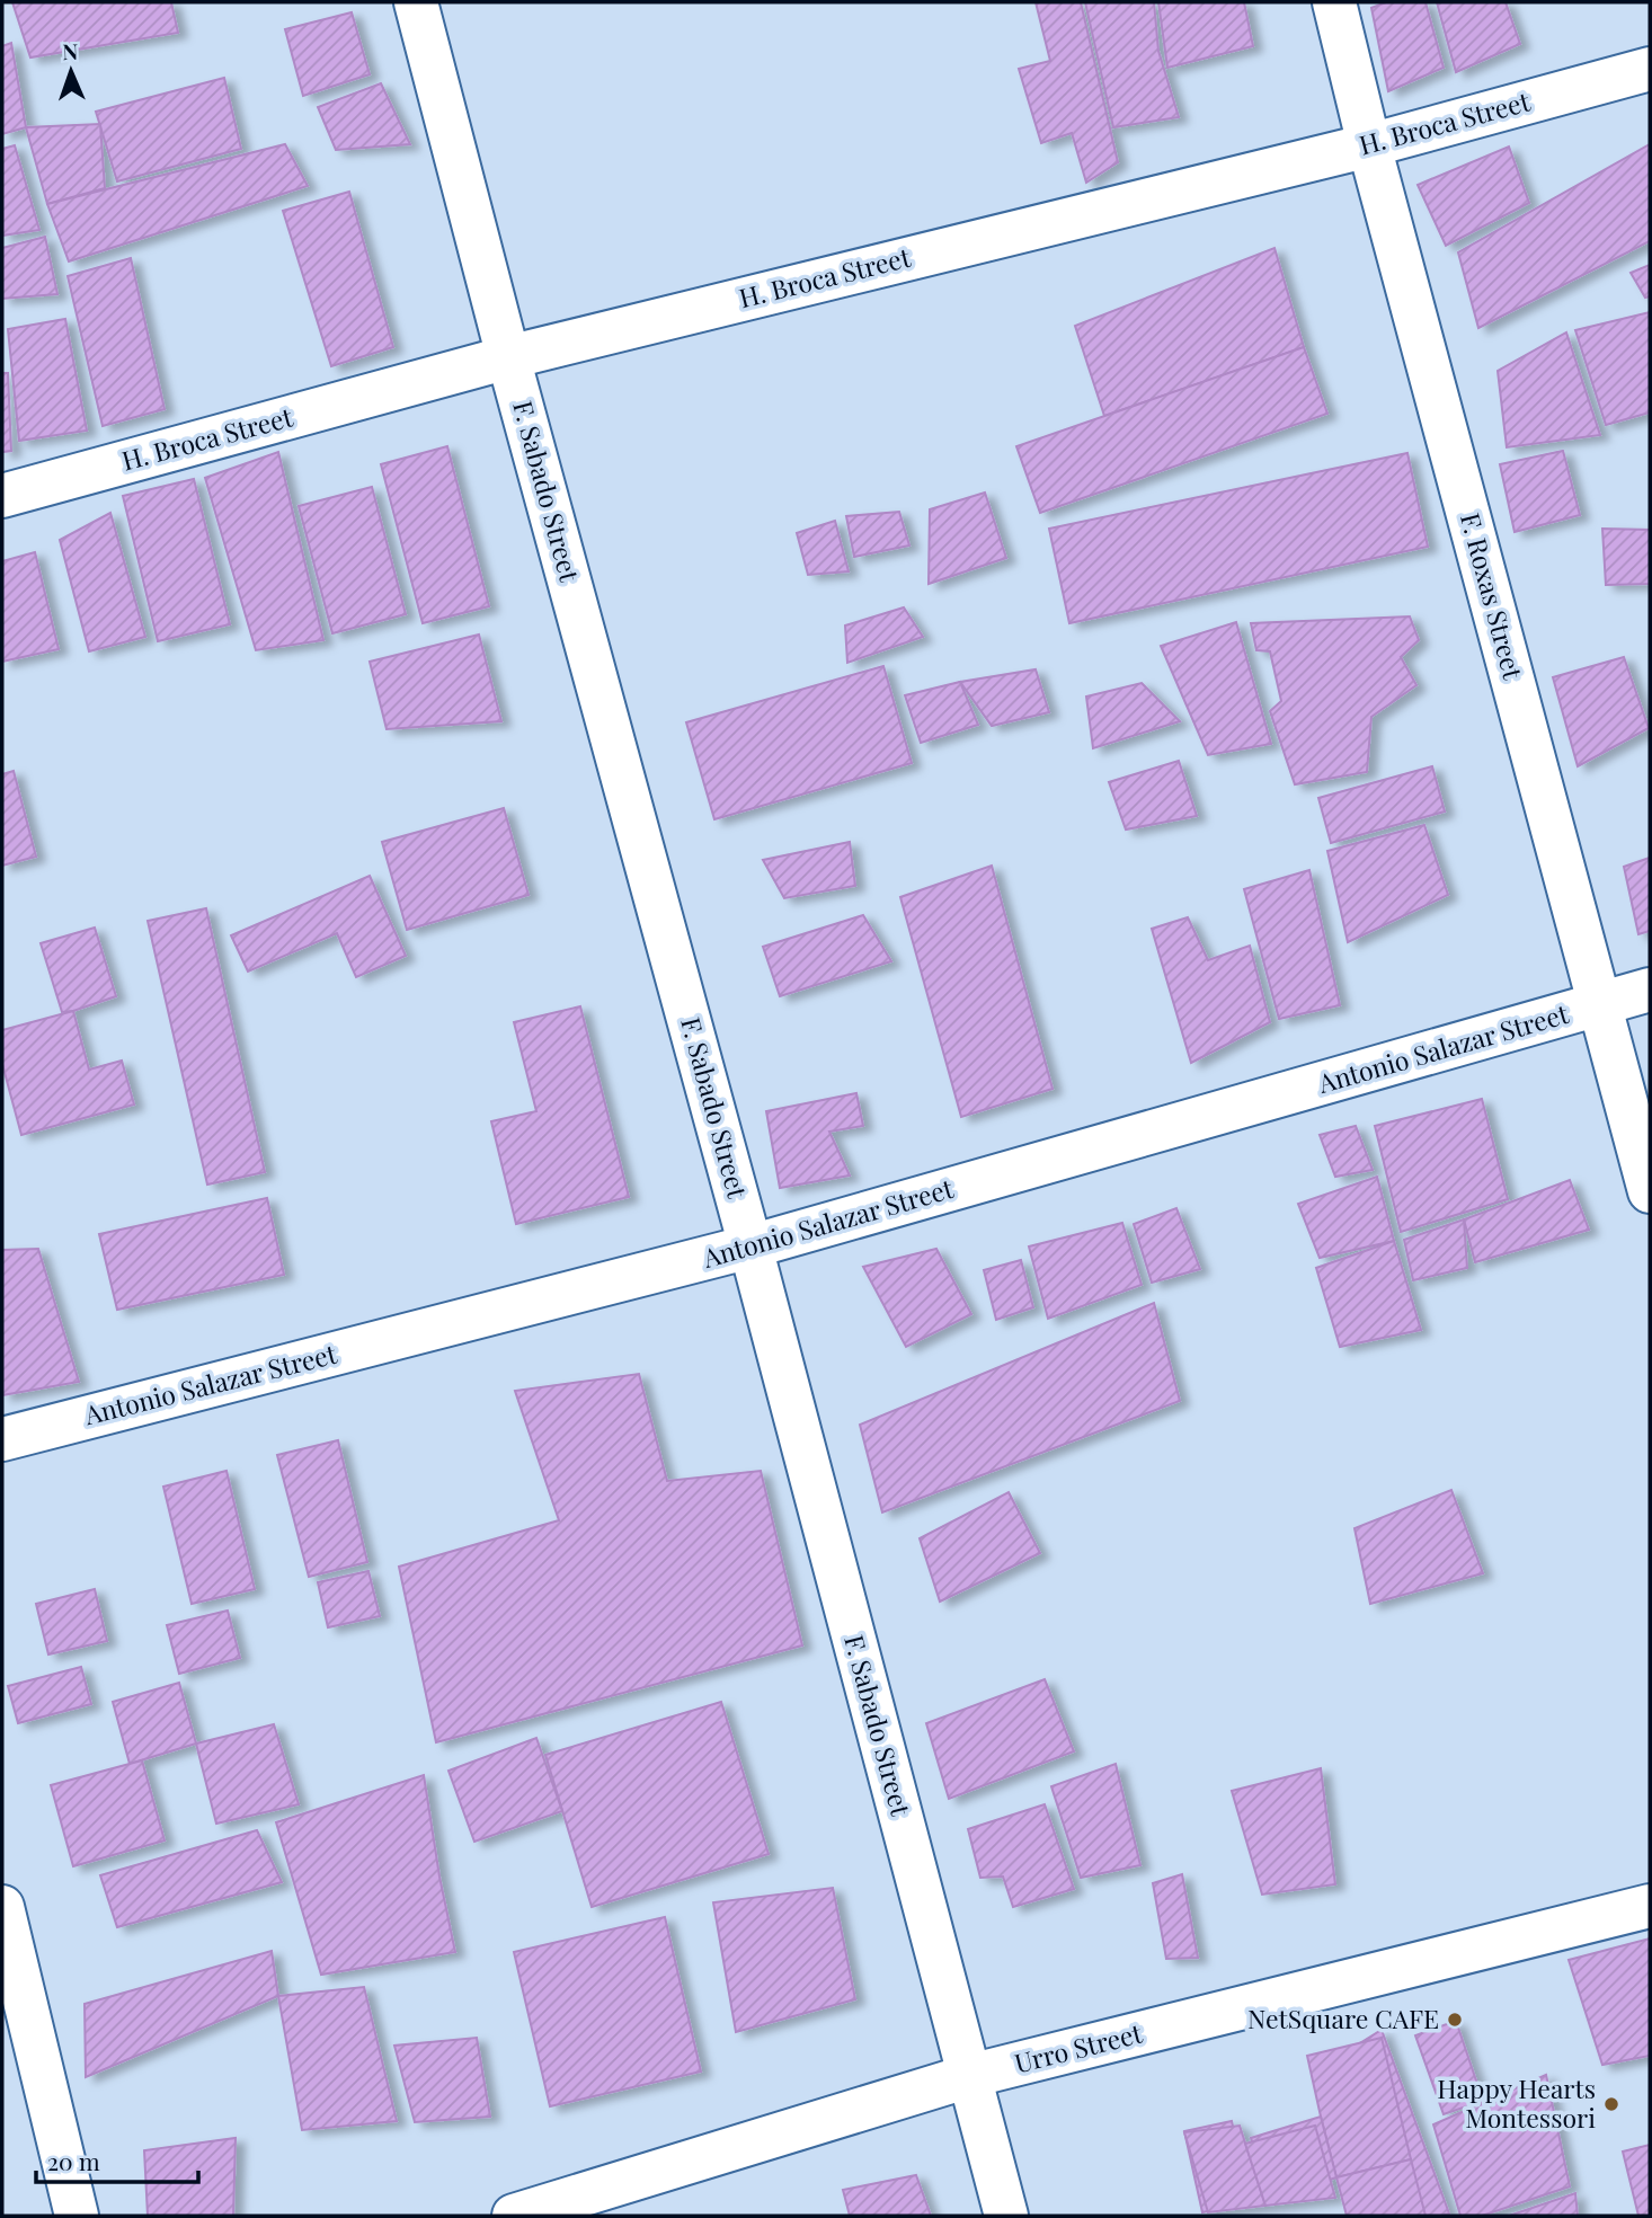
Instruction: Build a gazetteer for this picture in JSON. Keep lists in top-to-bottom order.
{
  "streets": {
    "street": [
      "H. Broca Street",
      "F. Sabado Street",
      "F. Roxas Street",
      "Antonio Salazar Street",
      "Urro Street"
    ]
  },
  "crossings": [
    ["H. Broca Street", "F. Sabado Street"],
    ["H. Broca Street", "F. Roxas Street"],
    ["F. Sabado Street", "Antonio Salazar Street"],
    ["F. Sabado Street", "Urro Street"],
    ["F. Roxas Street", "Antonio Salazar Street"]
  ],
  "places": ["NetSquare CAFE", "Happy Hearts Montessori"],
  "scale_bar": "20 m",
  "north": "top"
}
